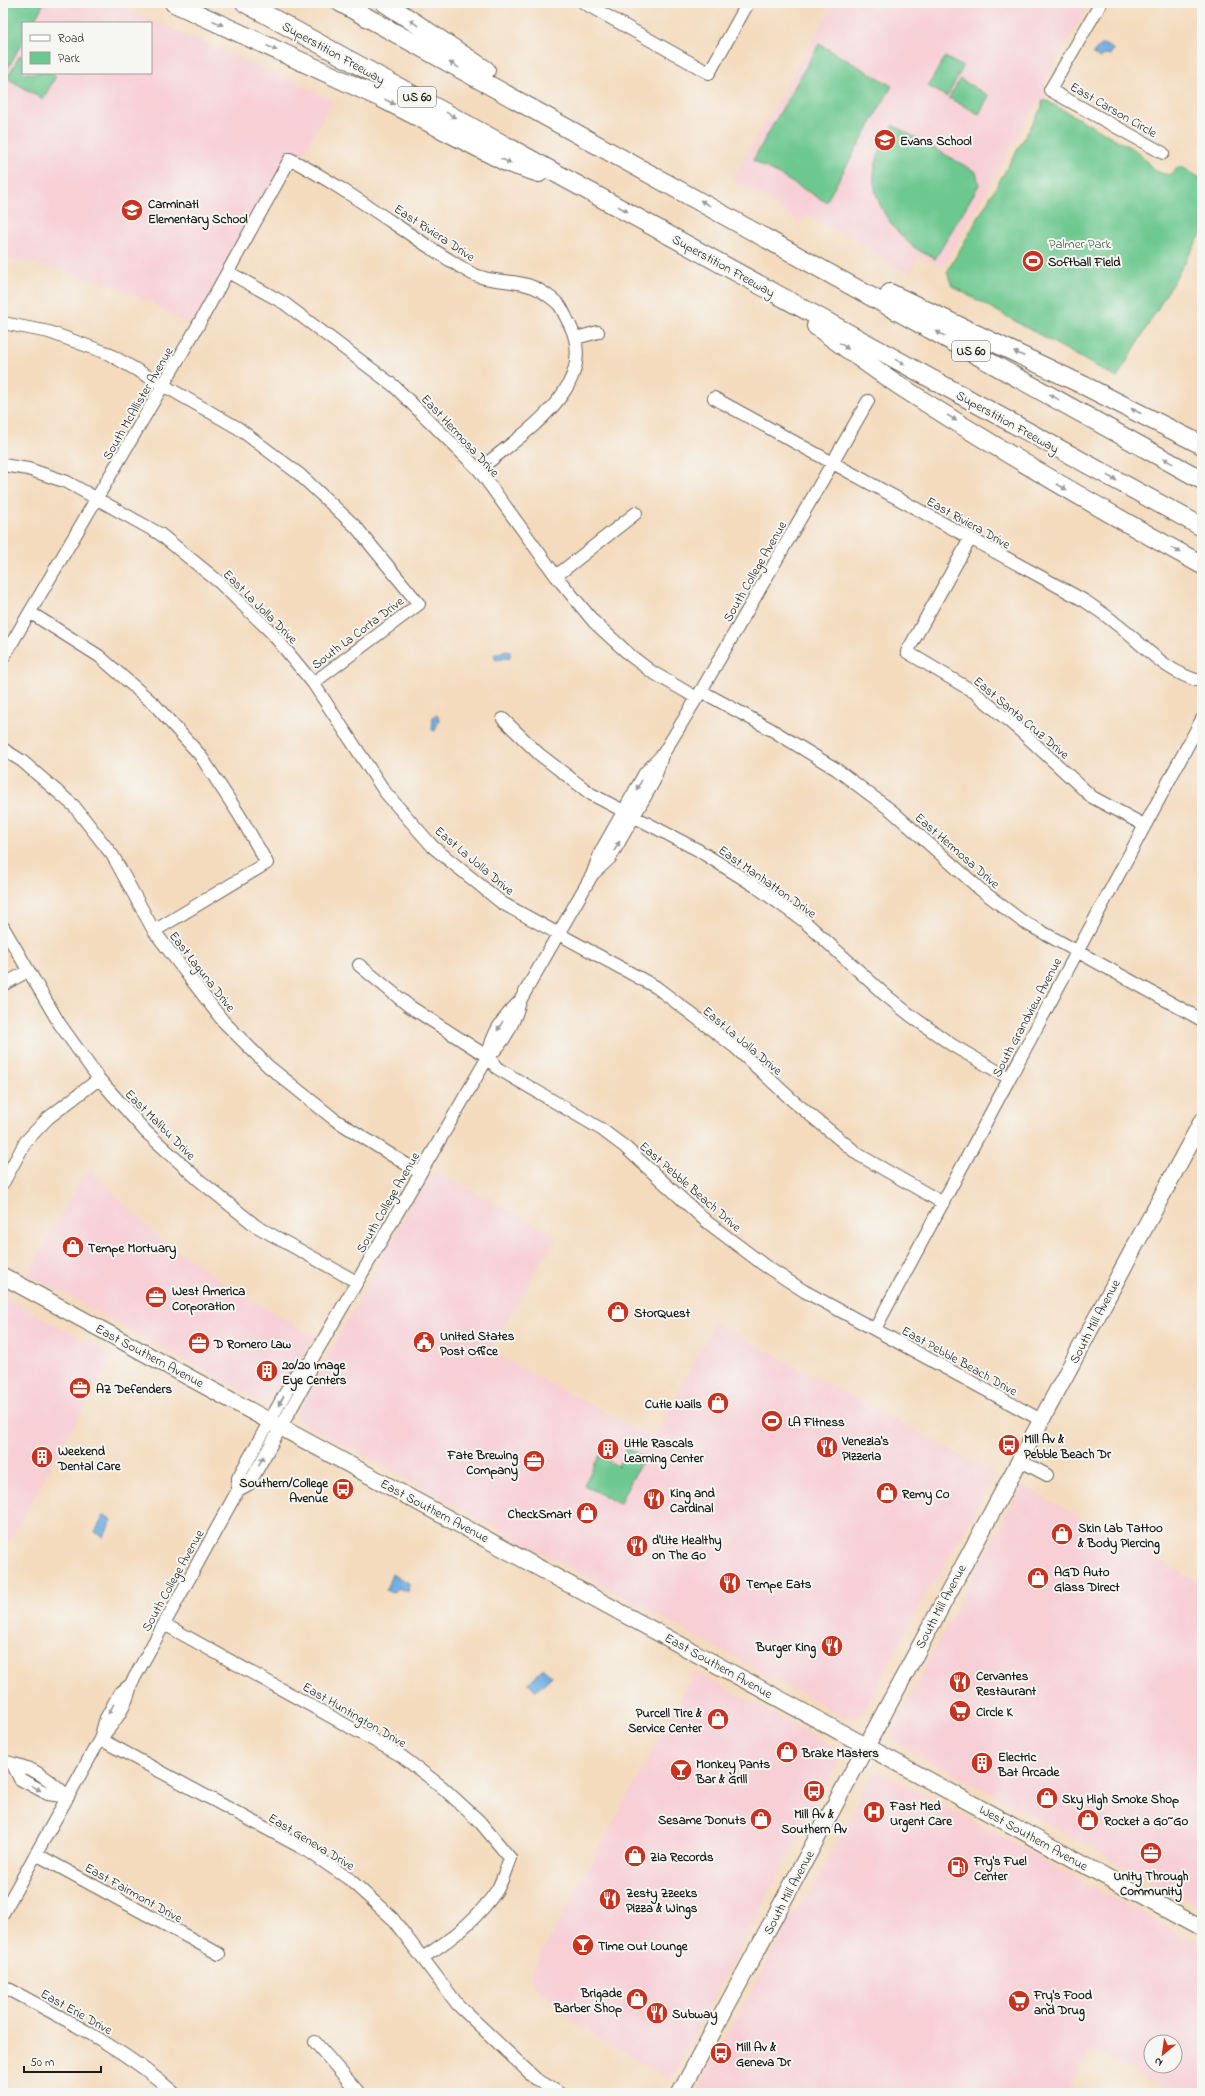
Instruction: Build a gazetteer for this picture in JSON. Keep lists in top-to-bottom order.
{
  "streets": {
    "highway": ["Superstition Freeway", "US 60"],
    "main road": ["South Mill Avenue", "East Southern Avenue", "West Southern Avenue"],
    "street": [
      "East Carson Circle",
      "East Riviera Drive",
      "South McAllister Avenue",
      "East Hermosa Drive",
      "South College Avenue",
      "East La Jolla Drive",
      "South La Corta Drive",
      "East Santa Cruz Drive",
      "East Manhatton Drive",
      "East Laguna Drive",
      "South Grandview Avenue",
      "East Malibu Drive",
      "East Pebble Beach Drive",
      "East Huntington Drive",
      "East Geneva Drive",
      "East Fairmont Drive",
      "East Erie Drive"
    ]
  },
  "crossings": [
    ["East Riviera Drive", "South McAllister Avenue"],
    ["East Riviera Drive", "South College Avenue"],
    ["East Riviera Drive", "East Santa Cruz Drive"],
    ["South McAllister Avenue", "East Hermosa Drive"],
    ["South McAllister Avenue", "East La Jolla Drive"],
    ["South McAllister Avenue", "South La Corta Drive"],
    ["East Hermosa Drive", "South College Avenue"],
    ["East Hermosa Drive", "South Grandview Avenue"],
    ["South College Avenue", "East La Jolla Drive"],
    ["South College Avenue", "East Manhatton Drive"],
    ["South College Avenue", "East Laguna Drive"],
    ["South College Avenue", "East Malibu Drive"],
    ["South College Avenue", "East Pebble Beach Drive"],
    ["South College Avenue", "East Southern Avenue"],
    ["South College Avenue", "East Huntington Drive"],
    ["South College Avenue", "East Geneva Drive"],
    ["South College Avenue", "East Fairmont Drive"],
    ["East La Jolla Drive", "South La Corta Drive"],
    ["East La Jolla Drive", "South Grandview Avenue"],
    ["East Santa Cruz Drive", "South Grandview Avenue"],
    ["East Manhatton Drive", "South Grandview Avenue"],
    ["South Grandview Avenue", "East Pebble Beach Drive"],
    ["East Pebble Beach Drive", "South Mill Avenue"],
    ["South Mill Avenue", "East Southern Avenue"],
    ["South Mill Avenue", "West Southern Avenue"],
    ["East Southern Avenue", "West Southern Avenue"],
    ["East Huntington Drive", "East Geneva Drive"]
  ],
  "parks": ["Palmer Park"],
  "places": {
    "school or university": ["Evans School", "Carminati Elementary School"],
    "sports": ["Softball Field", "LA Fitness"],
    "shop": [
      "Tempe Mortuary",
      "StorQuest",
      "Cutie Nails",
      "Remy Co",
      "CheckSmart",
      "Skin Lab Tattoo & Body Piercing",
      "AGD Auto Glass Direct",
      "Purcell Tire & Service Center",
      "Brake Masters",
      "Sky High Smoke Shop",
      "Sesame Donuts",
      "Rocket a Go~Go",
      "Zia Records",
      "Brigade Barber Shop"
    ],
    "office": [
      "West America Corporation",
      "D Romero Law",
      "AZ Defenders",
      "Fate Brewing Company",
      "Unity Through Community"
    ],
    "public building": ["United States Post Office"],
    "building": [
      "20/20 Image Eye Centers",
      "Little Rascals Learning Center",
      "Weekend Dental Care",
      "Electric Bat Arcade"
    ],
    "bus stop": [
      "Mill Av & Pebble Beach Dr",
      "Southern/College Avenue",
      "Mill Av & Southern Av",
      "Mill Av & Geneva Dr"
    ],
    "restaurant": [
      "Venezia's Pizzeria",
      "King and Cardinal",
      "d'Lite Healthy on The Go",
      "Tempe Eats",
      "Burger King",
      "Cervantes Restaurant",
      "Zesty Zzeeks Pizza & Wings",
      "Subway"
    ],
    "supermarket": ["Circle K", "Fry's Food and Drug"],
    "bar": ["Monkey Pants Bar & Grill", "Time Out Lounge"],
    "hospital": ["Fast Med Urgent Care"],
    "fuel station": ["Fry's Fuel Center"]
  },
  "legend": ["Road", "Park"],
  "scale_bar": "50 m",
  "north": "bottom left"
}
